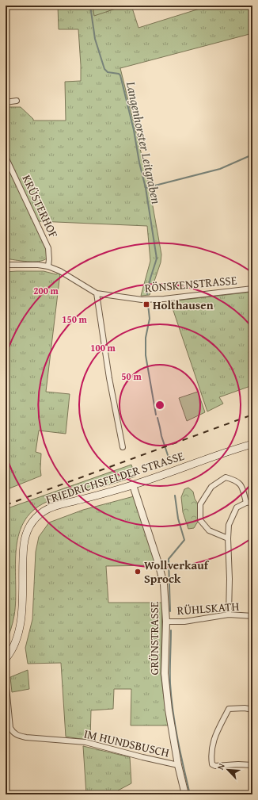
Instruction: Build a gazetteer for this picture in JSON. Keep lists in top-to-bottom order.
{
  "streets": {
    "main road": ["FRIEDRICHSFELDER STRASSE"],
    "street": [
      "KRÜSTERHOF",
      "RÖNSKENSTRASSE",
      "RÜHLSKATH",
      "GRÜNSTRASSE",
      "IM HUNDSBUSCH"
    ]
  },
  "crossings": [
    ["KRÜSTERHOF", "RÖNSKENSTRASSE"],
    ["FRIEDRICHSFELDER STRASSE", "GRÜNSTRASSE"],
    ["RÜHLSKATH", "GRÜNSTRASSE"],
    ["GRÜNSTRASSE", "IM HUNDSBUSCH"]
  ],
  "water": ["Langenhorster Leitgraben"],
  "places": {
    "transit": ["Holthausen"],
    "other": ["Wollverkauf Sprock"]
  },
  "north": "top left",
  "rings": [
    "200 m",
    "150 m",
    "100 m",
    "50 m"
  ]
}
